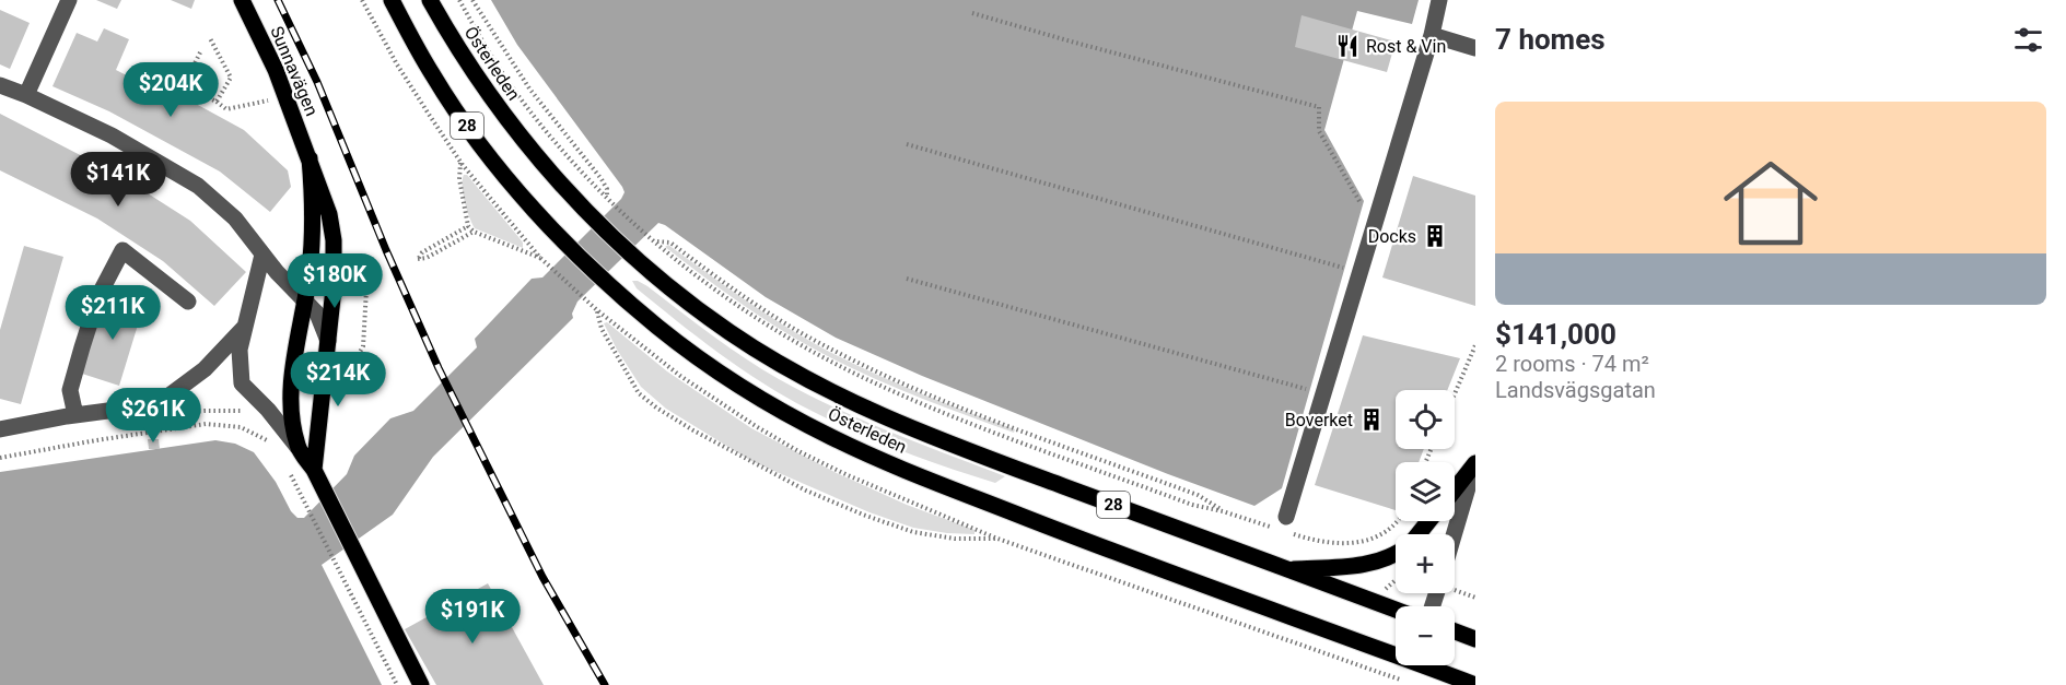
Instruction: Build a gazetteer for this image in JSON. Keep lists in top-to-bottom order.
{
  "streets": {
    "main road": ["Österleden", "Sunnavägen", "28"]
  },
  "places": {
    "restaurant": ["Rost & Vin"],
    "building": ["Docks", "Boverket"]
  },
  "page": {
    "heading": "7 homes",
    "price": [
      "$204K",
      "$141K",
      "$180K",
      "$211K",
      "$214K",
      "$261K",
      "$191K"
    ],
    "list": [
      {
        "name": "$141,000",
        "note": "2 rooms · 74 m² · Landsvägsgatan"
      }
    ],
    "map_buttons": ["+", "−"]
  }
}
